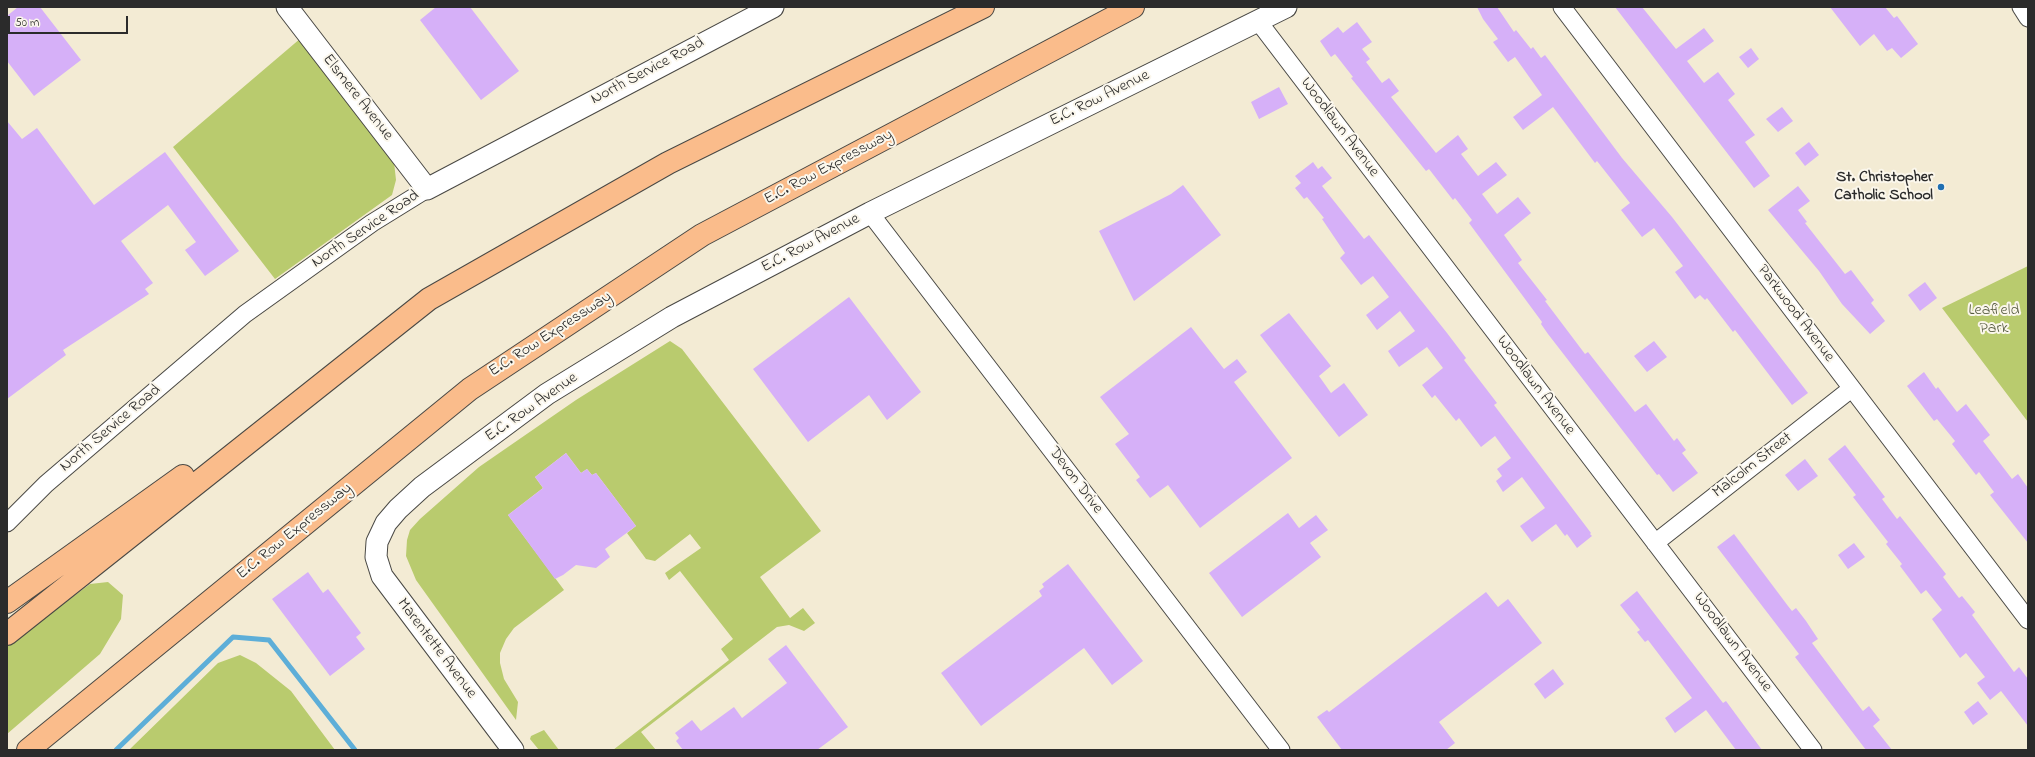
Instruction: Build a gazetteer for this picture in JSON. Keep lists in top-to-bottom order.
{
  "streets": {
    "highway": ["E.C. Row Expressway"],
    "street": [
      "North Service Road",
      "Elsmere Avenue",
      "E.C. Row Avenue",
      "Woodlawn Avenue",
      "Parkwood Avenue",
      "Malcolm Street",
      "Devon Drive",
      "Marentette Avenue"
    ]
  },
  "crossings": [
    ["North Service Road", "Elsmere Avenue"],
    ["E.C. Row Avenue", "Woodlawn Avenue"],
    ["E.C. Row Avenue", "Devon Drive"],
    ["E.C. Row Avenue", "Marentette Avenue"],
    ["Woodlawn Avenue", "Malcolm Street"],
    ["Parkwood Avenue", "Malcolm Street"]
  ],
  "parks": ["Leafield Park"],
  "places": ["St. Christopher Catholic School"],
  "scale_bar": "50 m"
}
